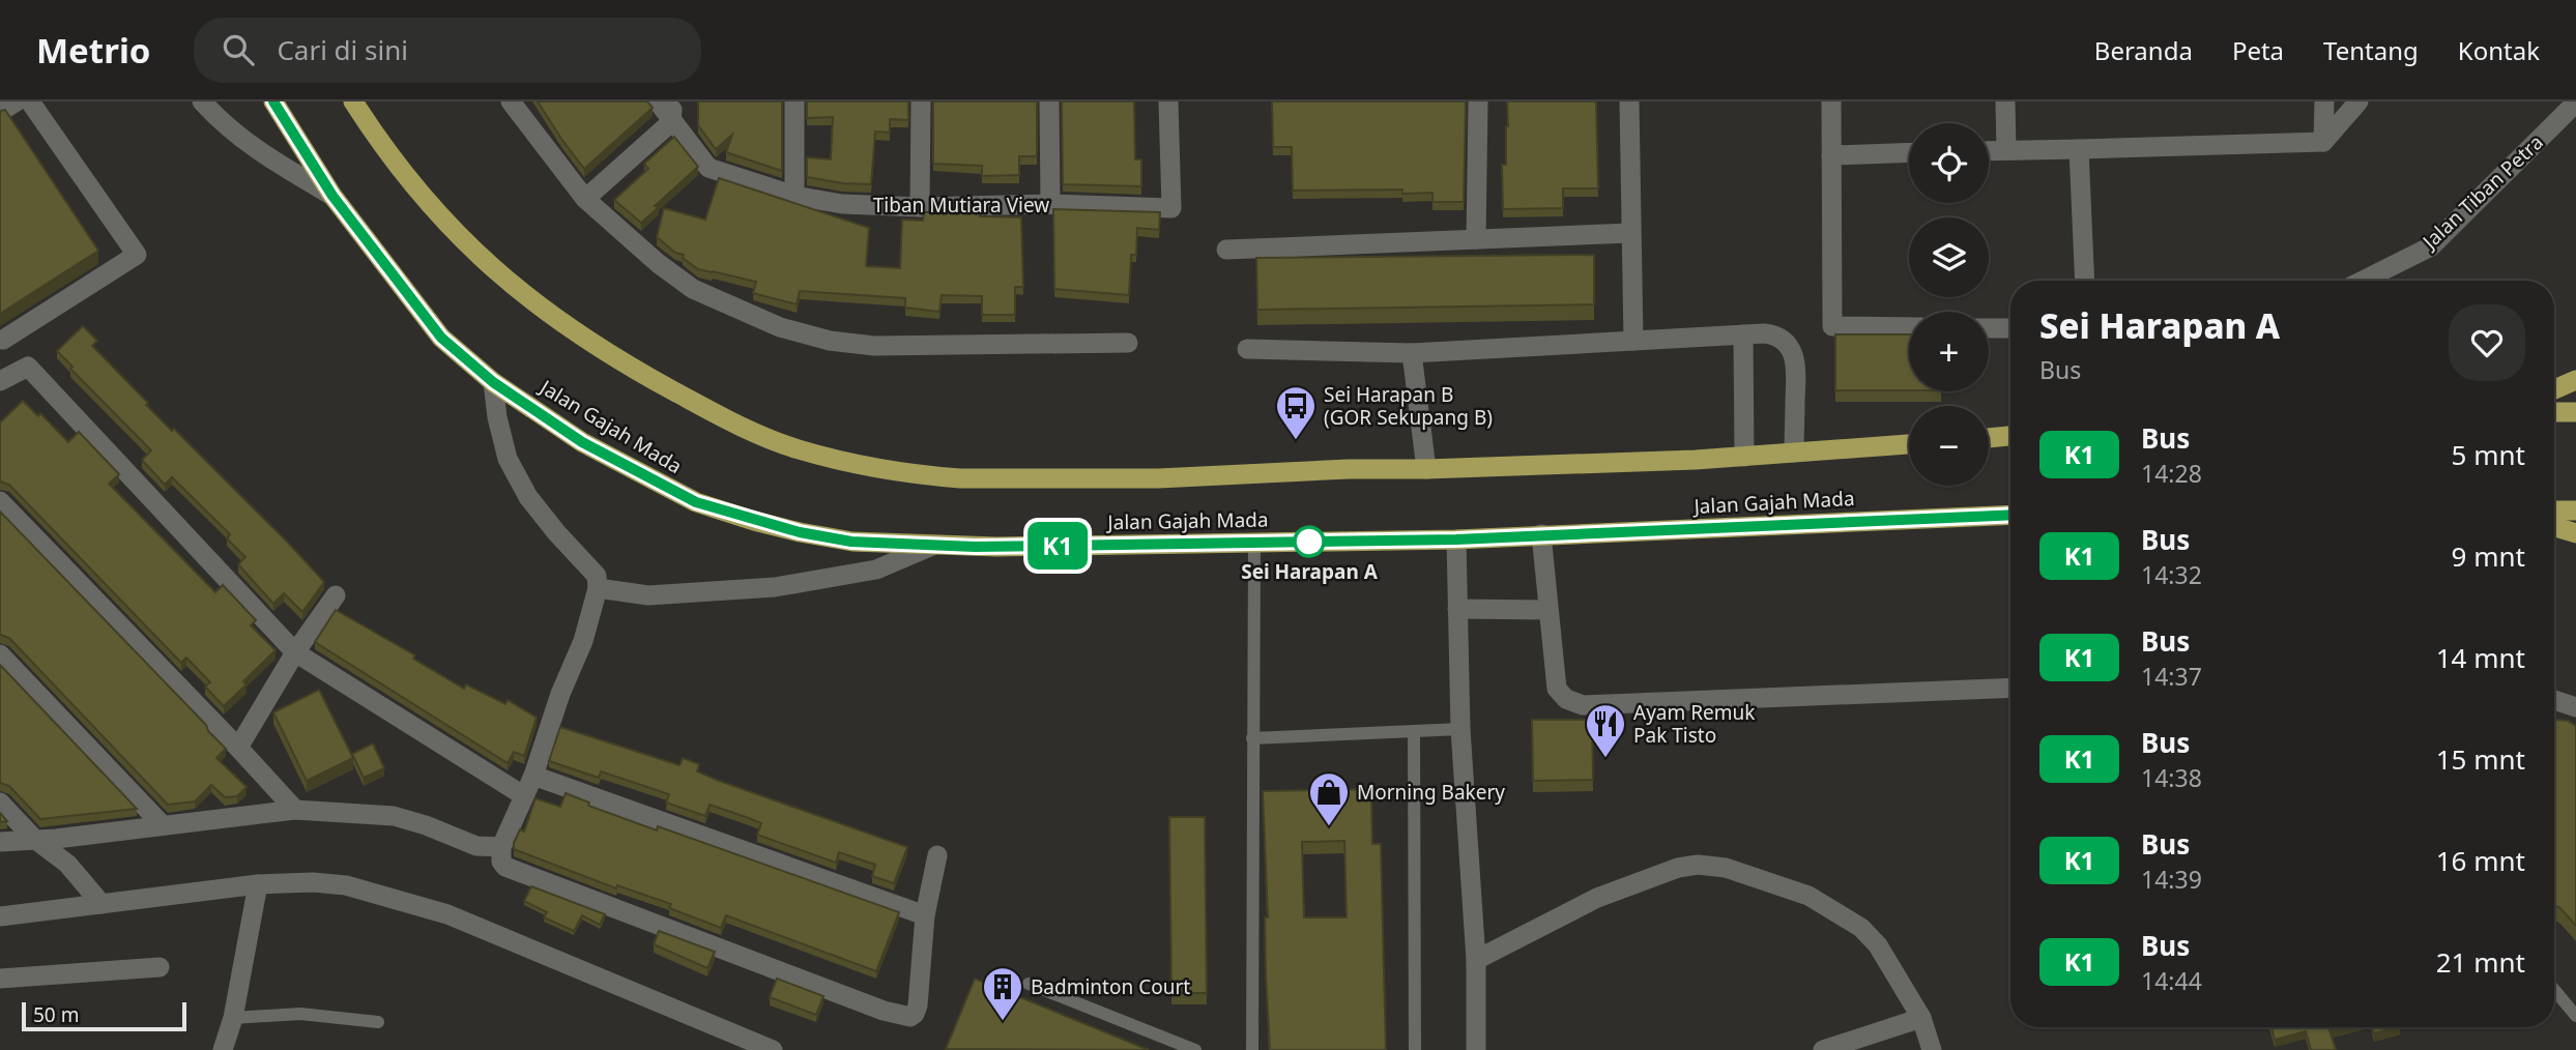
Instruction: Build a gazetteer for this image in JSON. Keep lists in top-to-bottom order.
{
  "streets": {
    "highway": ["Jalan Gajah Mada"],
    "street": ["Jalan Tiban Petra", "Tiban Mutiara View"]
  },
  "places": {
    "bus stop": ["Sei Harapan B (GOR Sekupang B)"],
    "other": ["Sei Harapan A"],
    "restaurant": ["Ayam Remuk Pak Tisto"],
    "shop": ["Morning Bakery"],
    "building": ["Badminton Court"]
  },
  "lines": ["bus line K1"],
  "scale_bar": "50 m",
  "page": {
    "header": "Metrio",
    "search": "Cari di sini",
    "nav": [
      "Beranda",
      "Peta",
      "Tentang",
      "Kontak"
    ],
    "on_map": "K1",
    "map_buttons": ["+", "−"],
    "heading": ["Sei Harapan A", "Bus"],
    "list": [
      {
        "mark": "K1",
        "name": "Bus",
        "note": "14:28",
        "value": "5 mnt"
      },
      {
        "mark": "K1",
        "name": "Bus",
        "note": "14:32",
        "value": "9 mnt"
      },
      {
        "mark": "K1",
        "name": "Bus",
        "note": "14:37",
        "value": "14 mnt"
      },
      {
        "mark": "K1",
        "name": "Bus",
        "note": "14:38",
        "value": "15 mnt"
      },
      {
        "mark": "K1",
        "name": "Bus",
        "note": "14:39",
        "value": "16 mnt"
      },
      {
        "mark": "K1",
        "name": "Bus",
        "note": "14:44",
        "value": "21 mnt"
      }
    ],
    "scale": "50 m"
  }
}
